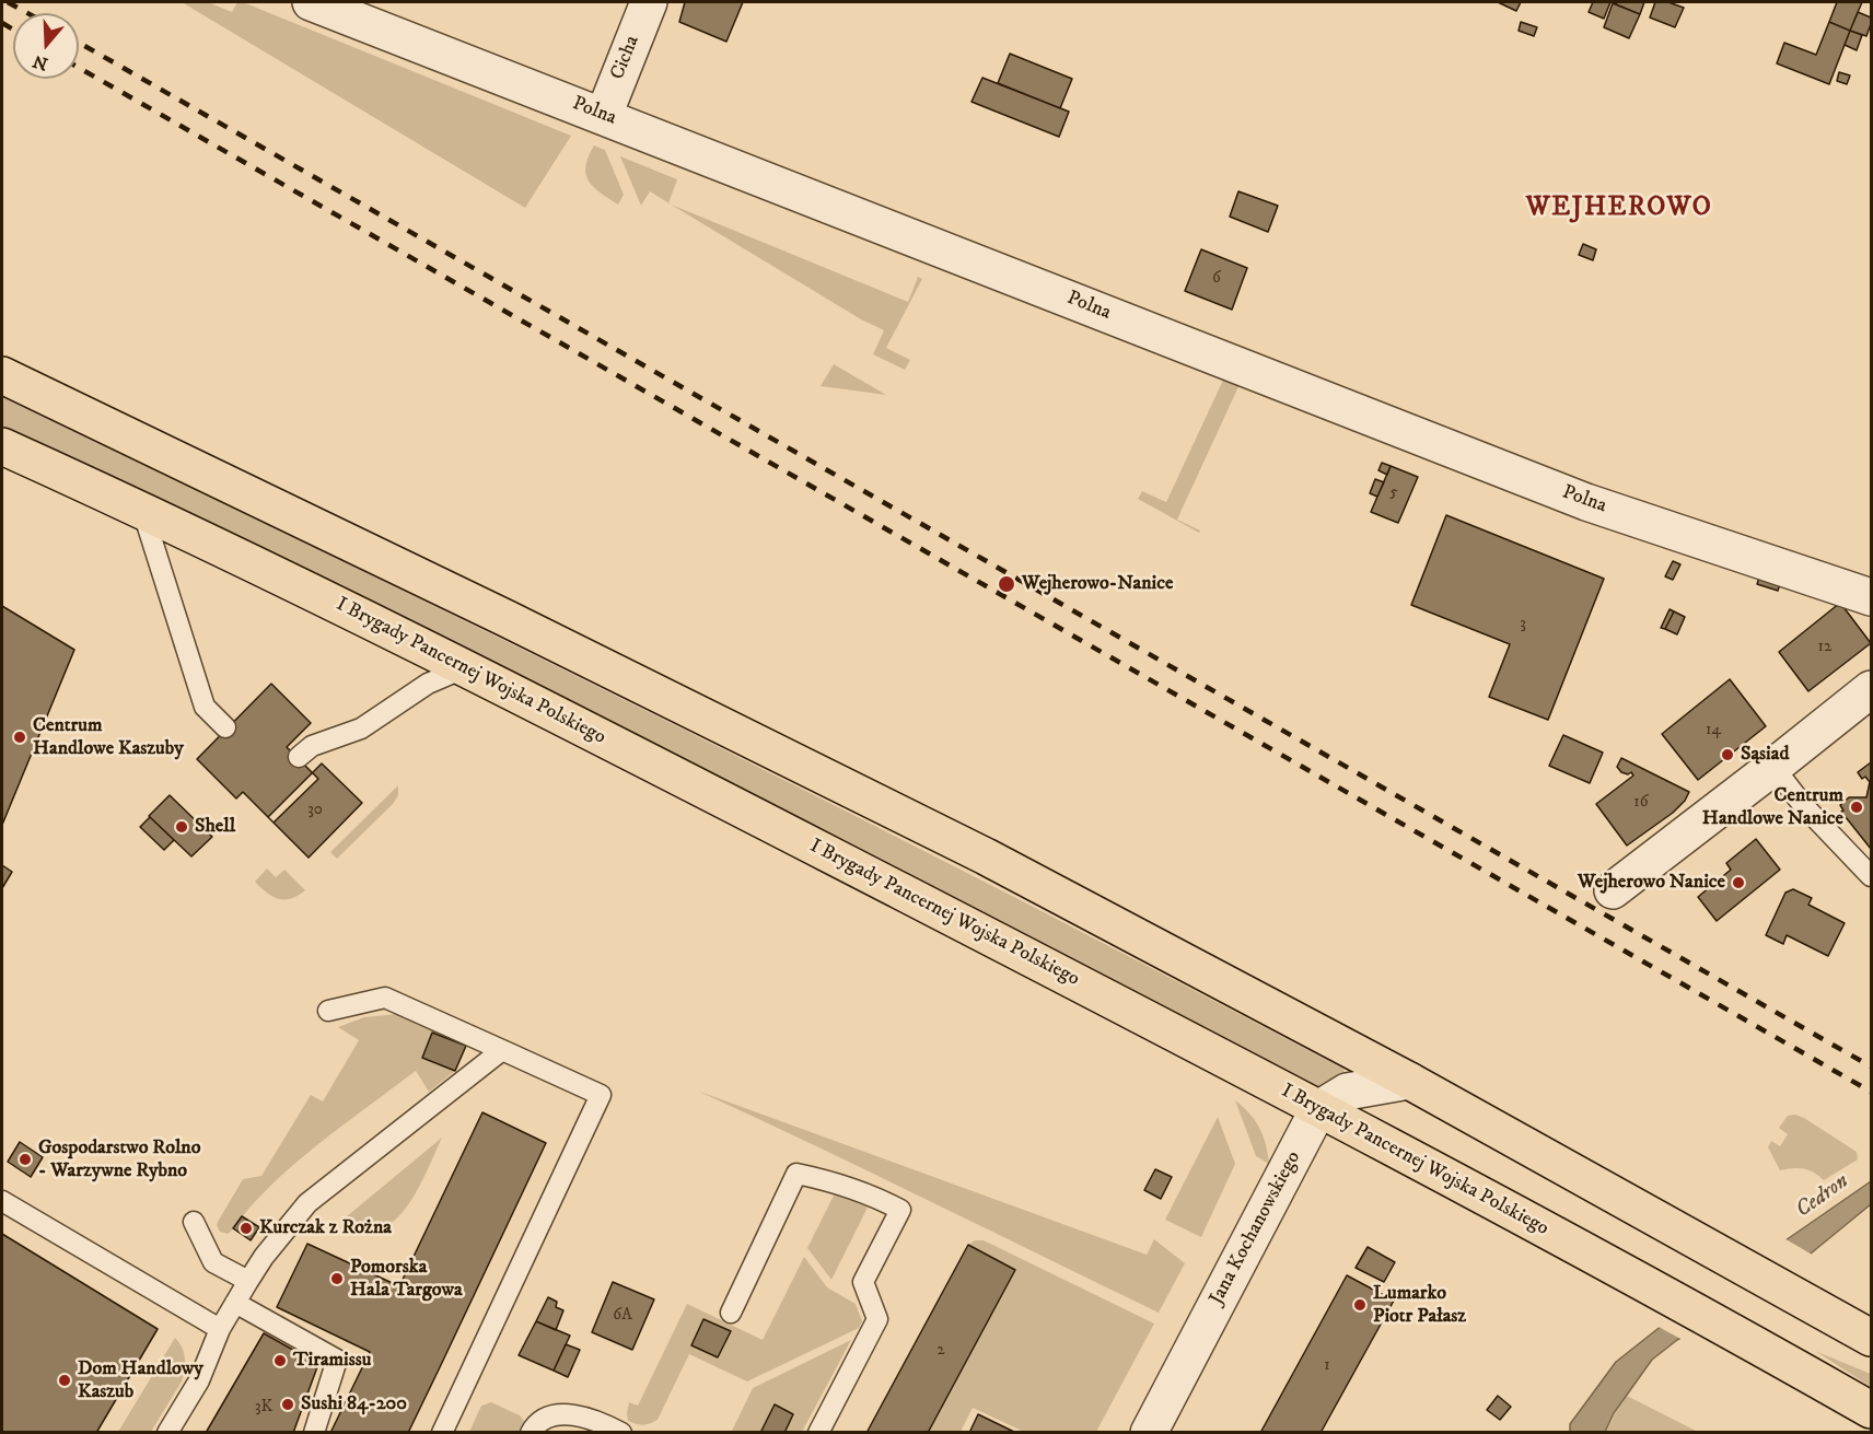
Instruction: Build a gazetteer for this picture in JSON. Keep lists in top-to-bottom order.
{
  "streets": {
    "main road": ["I Brygady Pancernej Wojska Polskiego"],
    "street": ["Cicha", "Polna", "Jana Kochanowskiego"]
  },
  "crossings": [
    ["Cicha", "Polna"],
    ["I Brygady Pancernej Wojska Polskiego", "Jana Kochanowskiego"]
  ],
  "districts": ["WEJHEROWO"],
  "water": ["Cedron"],
  "places": [
    "Wejherowo-Nanice",
    "Centrum Handlowe Kaszuby",
    "Sąsiad",
    "Centrum Handlowe Nanice",
    "Shell",
    "Wejherowo Nanice",
    "Gospodarstwo Rolno - Warzywne Rybno",
    "Kurczak z Rożna",
    "Pomorska Hala Targowa",
    "Lumarko Piotr Pałasz",
    "Tiramissu",
    "Dom Handlowy Kaszub",
    "Sushi 84-200"
  ],
  "house_numbers": [
    "6",
    "5",
    "3",
    "12",
    "14",
    "16",
    "30",
    "6A",
    "2",
    "1",
    "3K"
  ],
  "north": "bottom"
}
